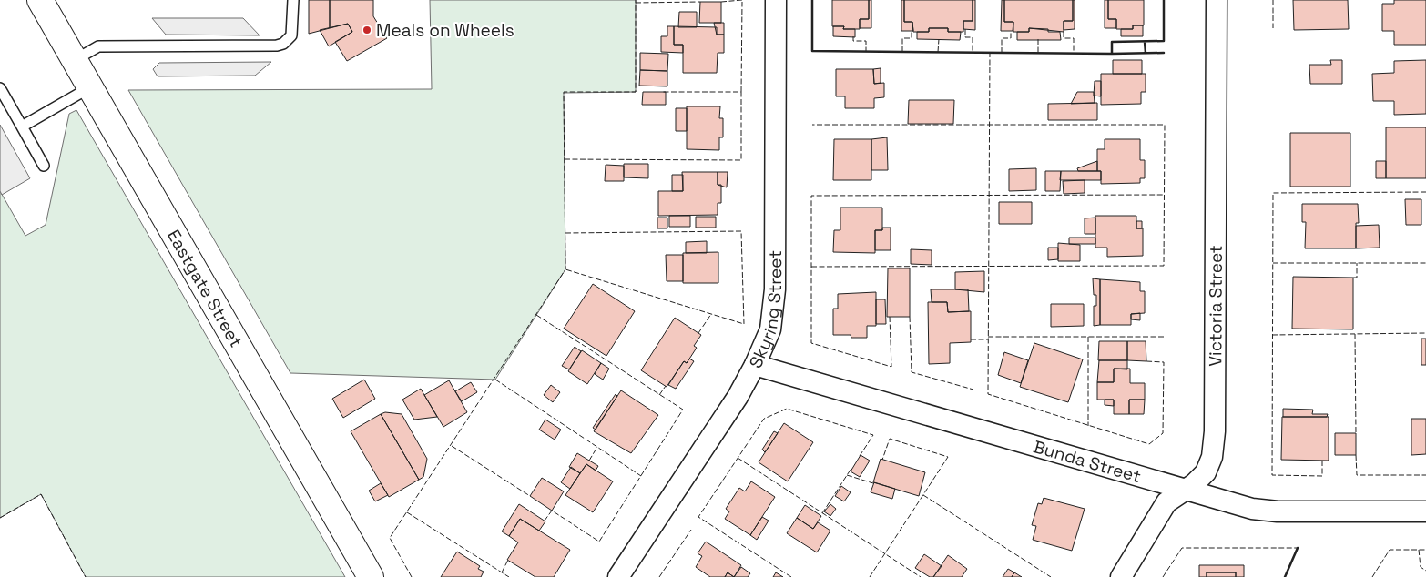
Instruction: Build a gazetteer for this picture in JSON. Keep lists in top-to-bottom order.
{
  "streets": {
    "street": [
      "Eastgate Street",
      "Victoria Street",
      "Skyring Street",
      "Bunda Street"
    ]
  },
  "crossings": [
    ["Victoria Street", "Bunda Street"],
    ["Skyring Street", "Bunda Street"]
  ],
  "places": ["Meals on Wheels"]
}
